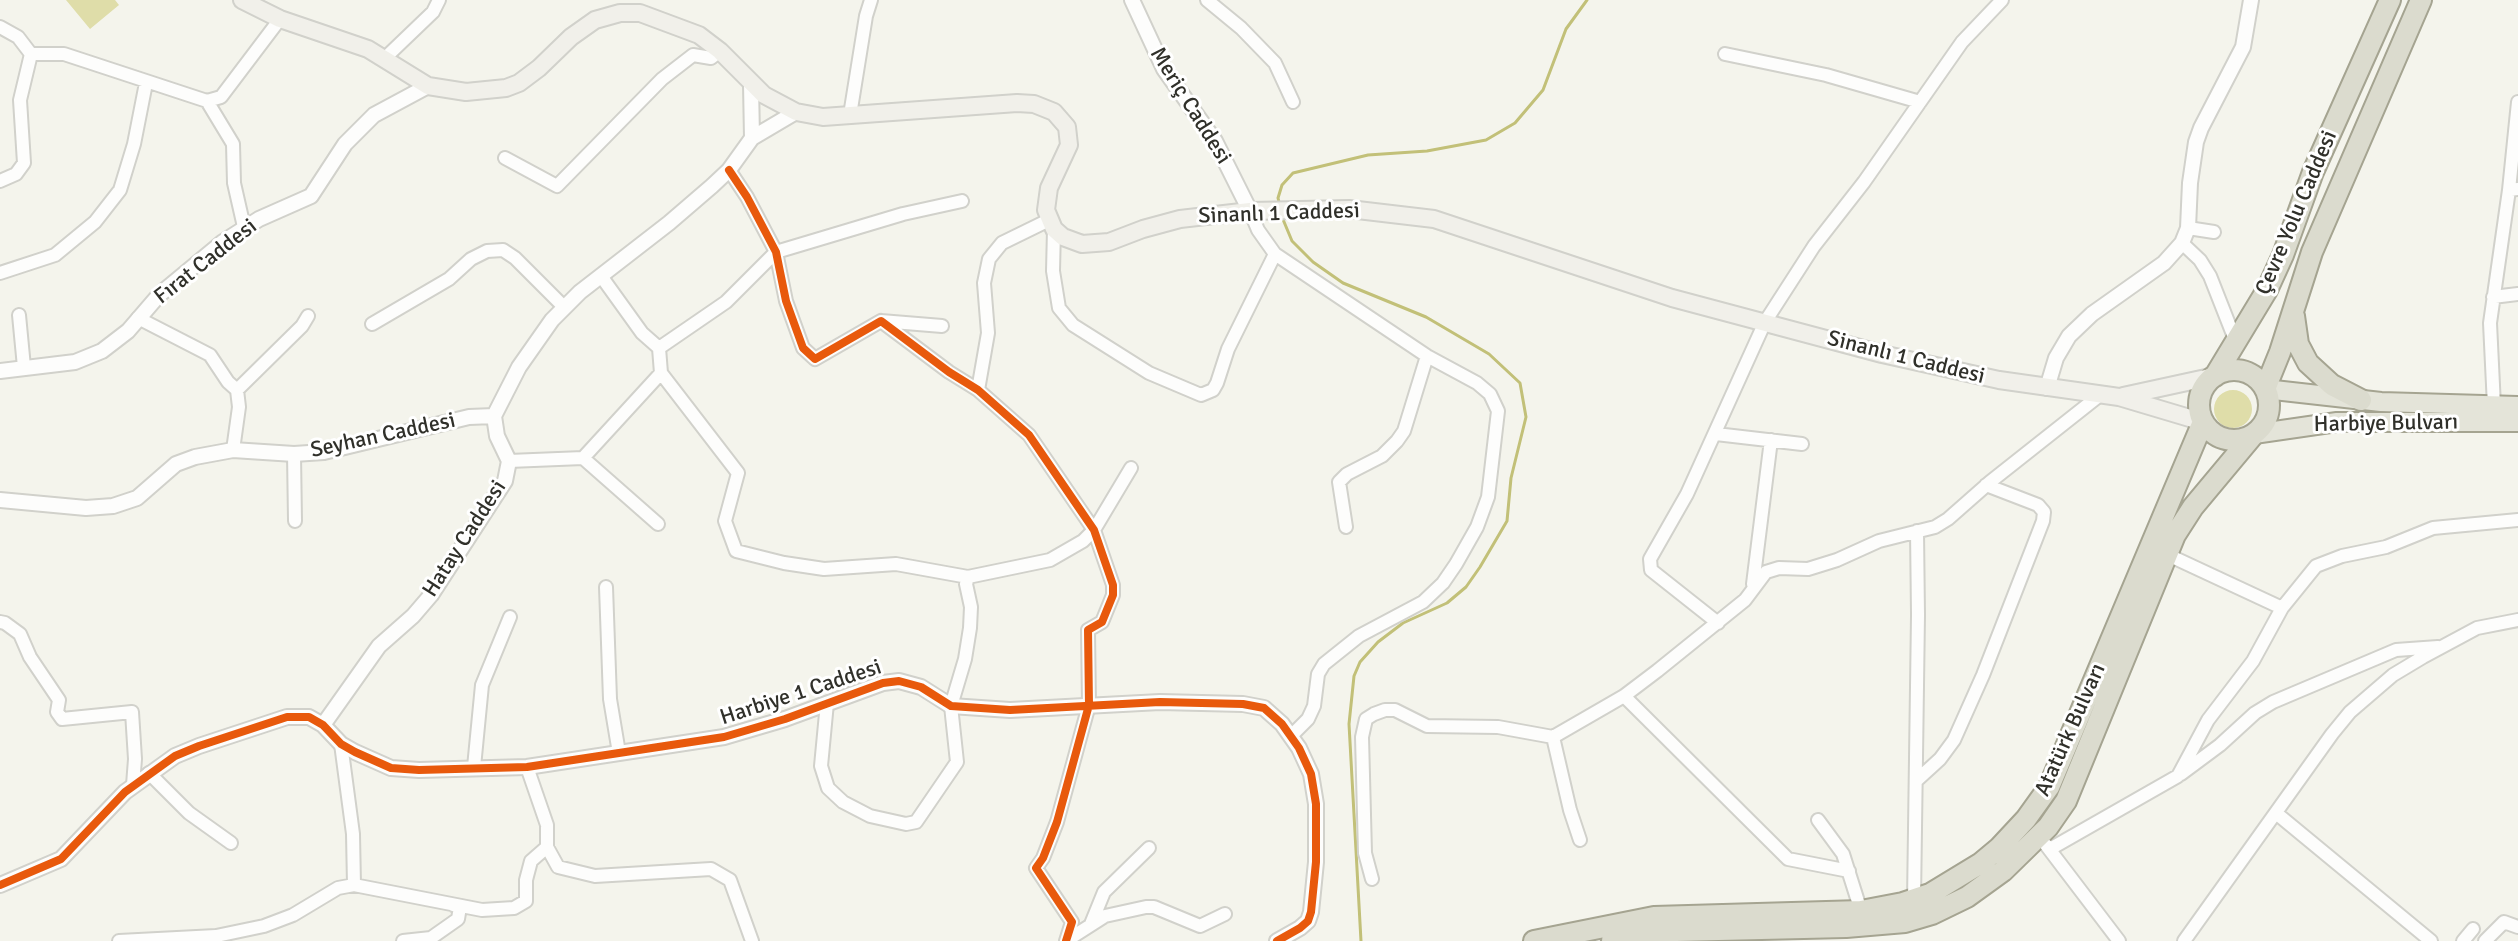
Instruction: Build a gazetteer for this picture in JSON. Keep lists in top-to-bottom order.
{
  "streets": {
    "highway": ["Çevre Yolu Caddesi", "Atatürk Bulvarı"],
    "main road": ["Sinanlı 1 Caddesi", "Harbiye Bulvarı"],
    "street": [
      "Meriç Caddesi",
      "Fırat Caddesi",
      "Seyhan Caddesi",
      "Hatay Caddesi",
      "Harbiye 1 Caddesi"
    ]
  },
  "crossings": [
    ["Meriç Caddesi", "Sinanlı 1 Caddesi"],
    ["Çevre Yolu Caddesi", "Sinanlı 1 Caddesi"],
    ["Çevre Yolu Caddesi", "Harbiye Bulvarı"],
    ["Çevre Yolu Caddesi", "Atatürk Bulvarı"],
    ["Sinanlı 1 Caddesi", "Harbiye Bulvarı"],
    ["Sinanlı 1 Caddesi", "Atatürk Bulvarı"],
    ["Harbiye Bulvarı", "Atatürk Bulvarı"],
    ["Seyhan Caddesi", "Hatay Caddesi"],
    ["Hatay Caddesi", "Harbiye 1 Caddesi"]
  ]
}
